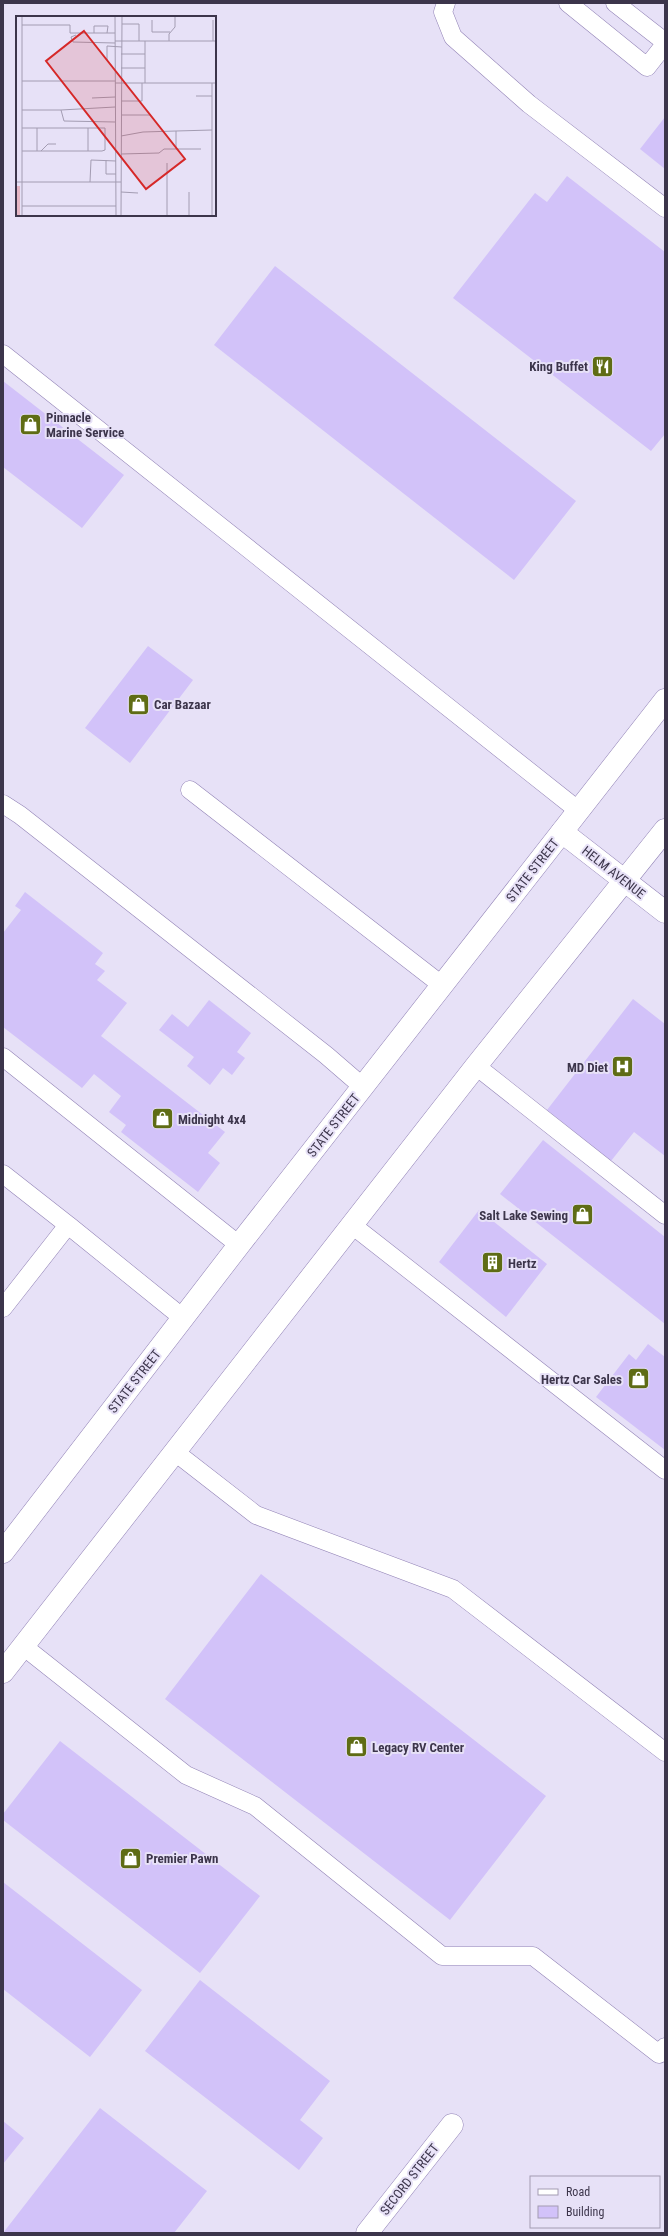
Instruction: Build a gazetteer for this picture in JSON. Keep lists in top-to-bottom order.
{
  "streets": {
    "main road": ["STATE STREET", "HELM AVENUE", "SECORD STREET"]
  },
  "crossings": [
    ["STATE STREET", "HELM AVENUE"]
  ],
  "places": {
    "restaurant": ["King Buffet"],
    "shop": [
      "Pinnacle Marine Service",
      "Car Bazaar",
      "Midnight 4x4",
      "Salt Lake Sewing",
      "Hertz Car Sales",
      "Legacy RV Center",
      "Premier Pawn"
    ],
    "hospital": ["MD Diet"],
    "building": ["Hertz"]
  },
  "legend": ["Road", "Building"]
}
